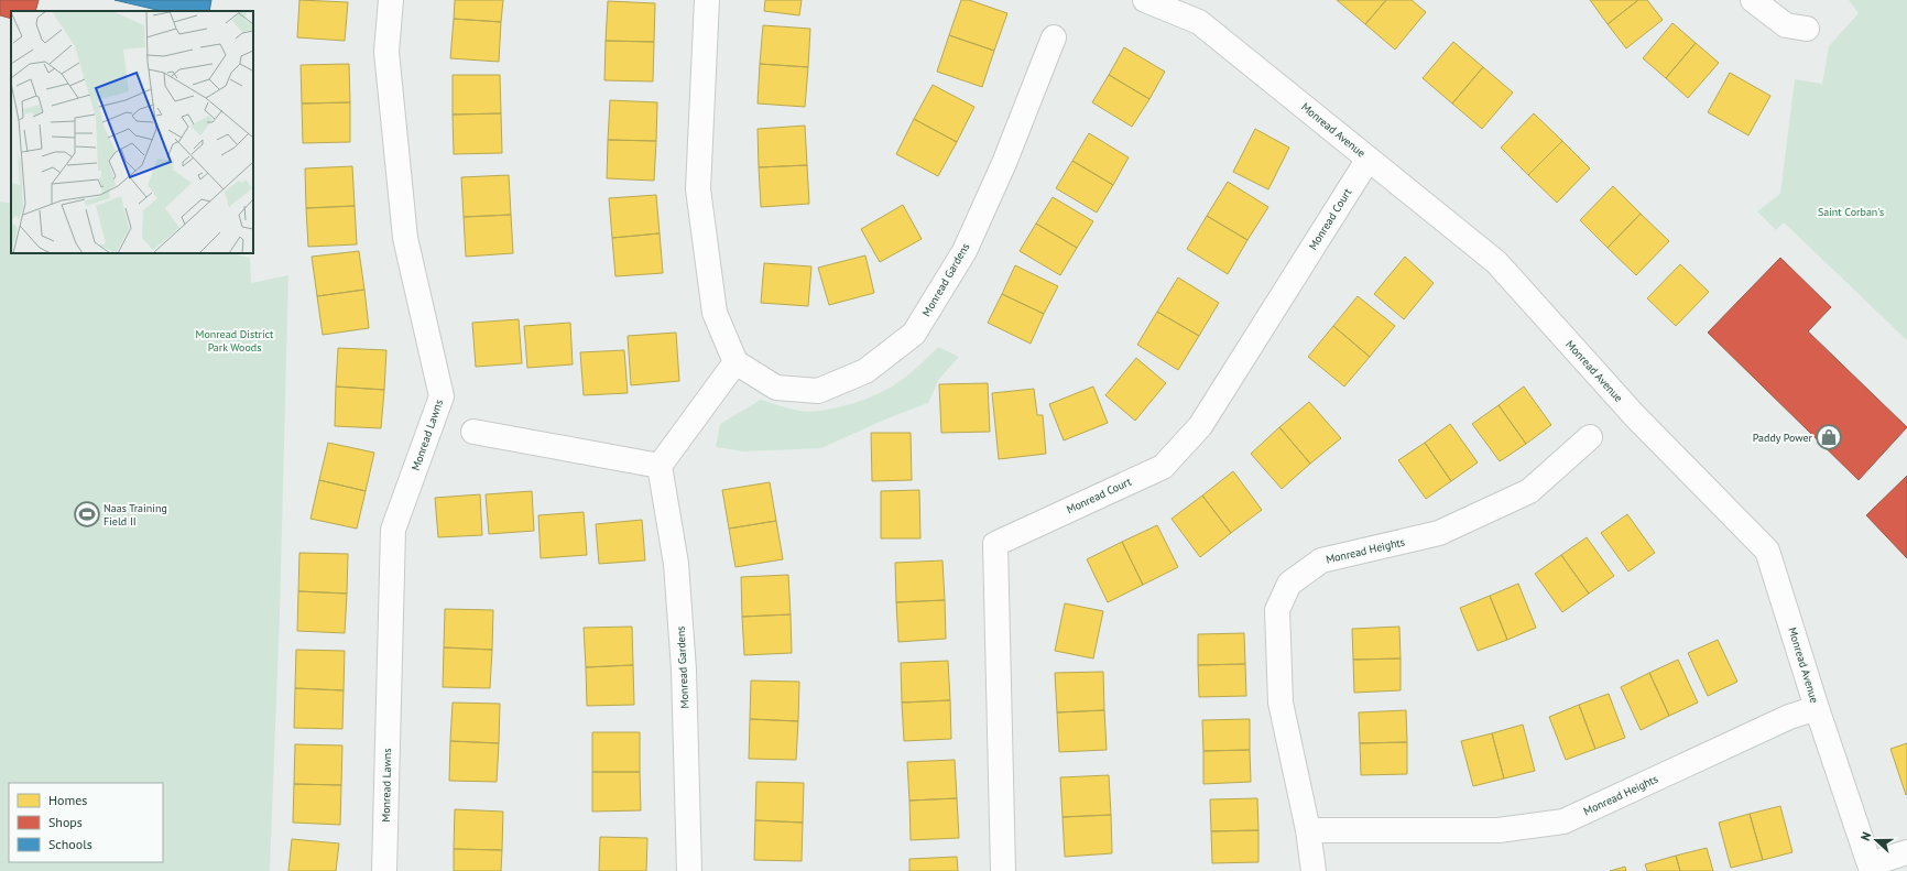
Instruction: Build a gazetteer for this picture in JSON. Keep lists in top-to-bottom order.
{
  "streets": {
    "street": [
      "Monread Avenue",
      "Monread Court",
      "Monread Gardens",
      "Monread Lawns",
      "Monread Heights"
    ]
  },
  "crossings": [
    ["Monread Avenue", "Monread Court"],
    ["Monread Avenue", "Monread Heights"]
  ],
  "parks": ["Saint Corban's", "Monread District Park Woods"],
  "places": {
    "shop": ["Paddy Power"],
    "sports": ["Naas Training Field II"]
  },
  "legend": ["Homes", "Shops", "Schools"],
  "north": "left"
}
